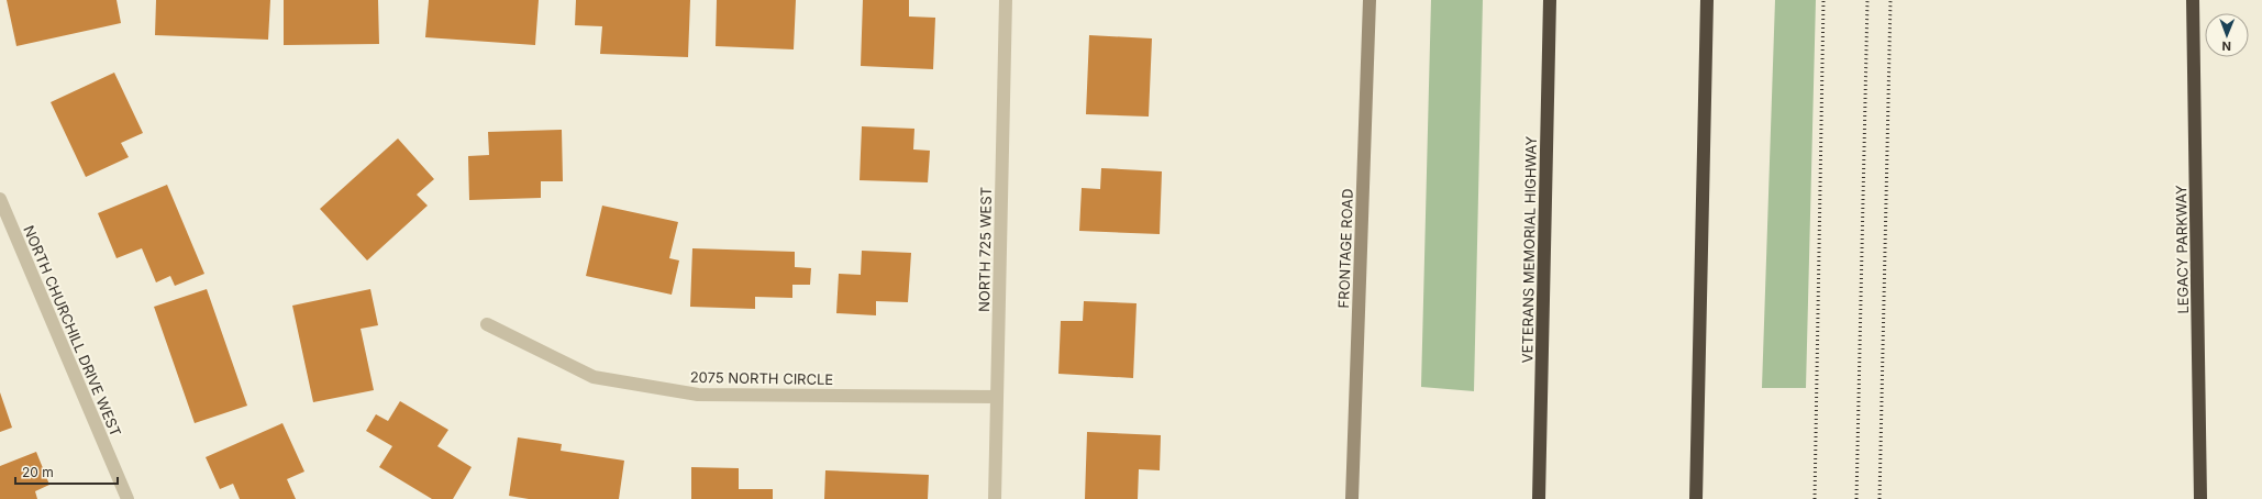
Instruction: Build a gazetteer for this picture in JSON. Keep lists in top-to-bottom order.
{
  "streets": {
    "highway": ["VETERANS MEMORIAL HIGHWAY", "LEGACY PARKWAY"],
    "street": [
      "FRONTAGE ROAD",
      "NORTH 725 WEST",
      "NORTH CHURCHILL DRIVE WEST",
      "2075 NORTH CIRCLE"
    ]
  },
  "crossings": [
    ["NORTH 725 WEST", "2075 NORTH CIRCLE"]
  ],
  "scale_bar": "20 m",
  "north": "bottom"
}
